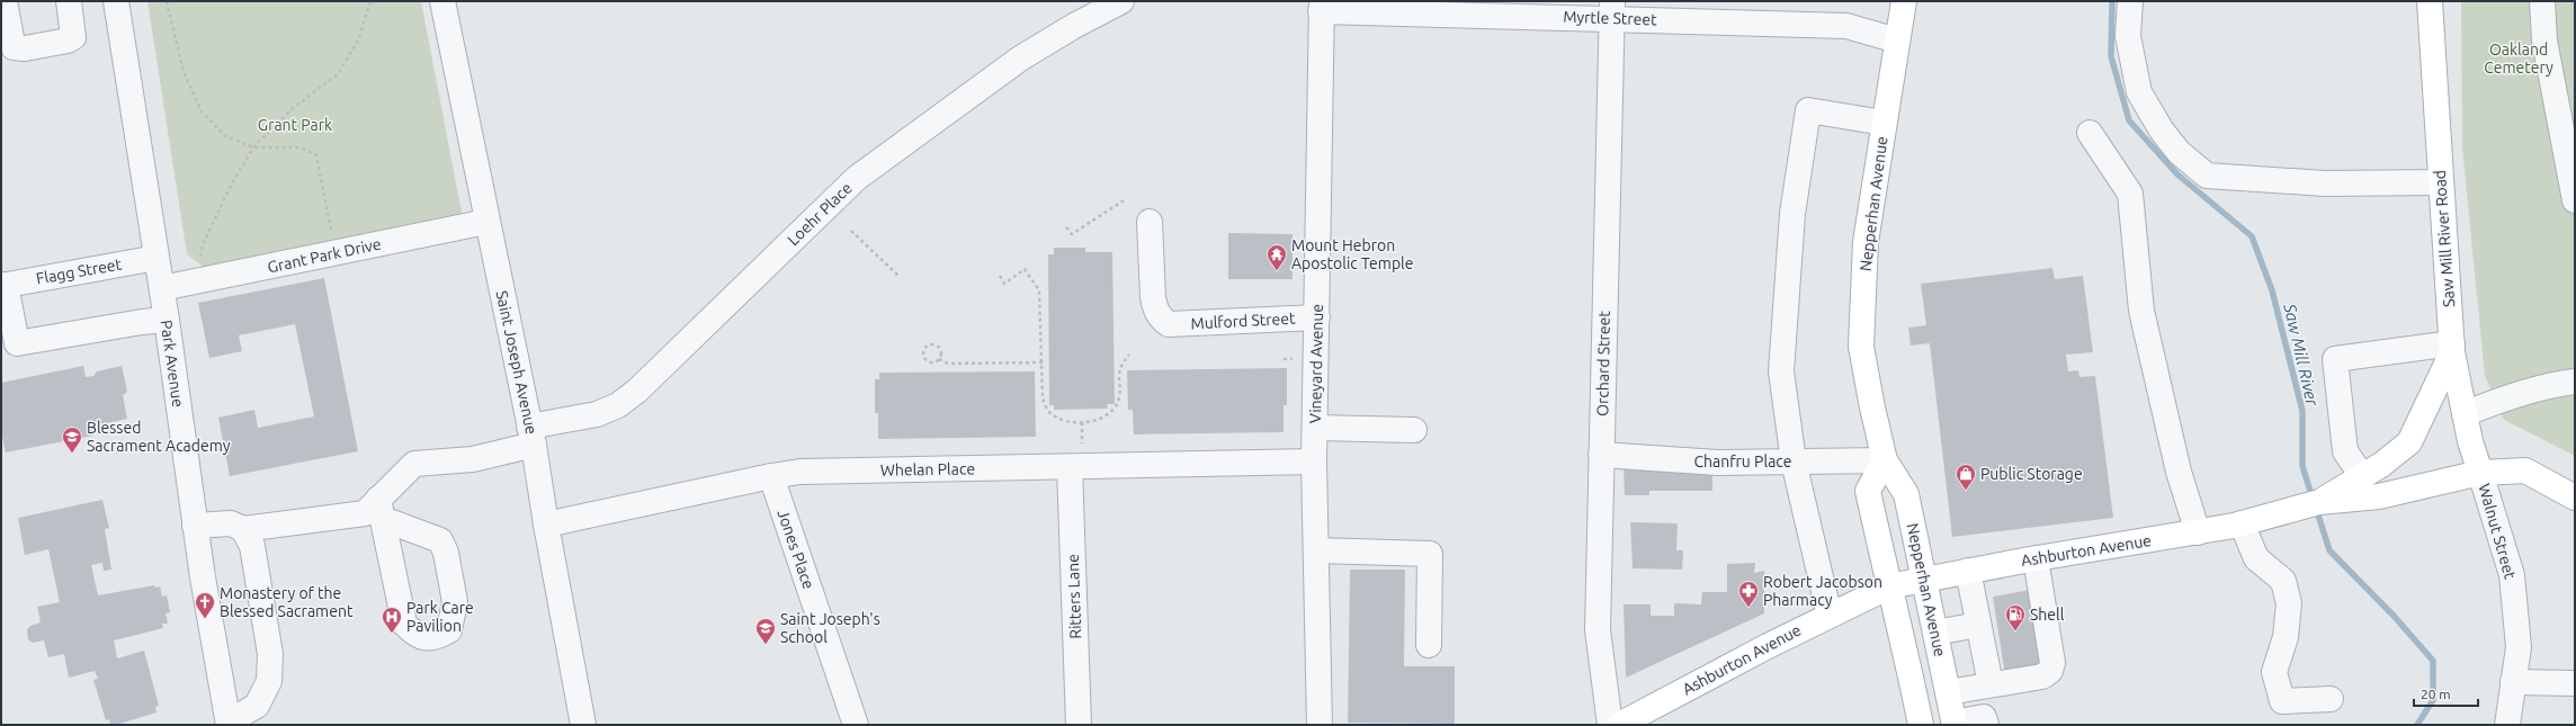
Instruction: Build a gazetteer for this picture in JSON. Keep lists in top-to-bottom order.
{
  "streets": {
    "main road": ["Nepperhan Avenue", "Saw Mill River Road", "Ashburton Avenue"],
    "street": [
      "Myrtle Street",
      "Loehr Place",
      "Grant Park Drive",
      "Flagg Street",
      "Mulford Street",
      "Saint Joseph Avenue",
      "Park Avenue",
      "Vineyard Avenue",
      "Orchard Street",
      "Chanfru Place",
      "Whelan Place",
      "Walnut Street",
      "Jones Place",
      "Ritters Lane"
    ]
  },
  "crossings": [
    ["Myrtle Street", "Nepperhan Avenue"],
    ["Myrtle Street", "Vineyard Avenue"],
    ["Myrtle Street", "Orchard Street"],
    ["Nepperhan Avenue", "Chanfru Place"],
    ["Nepperhan Avenue", "Ashburton Avenue"],
    ["Loehr Place", "Saint Joseph Avenue"],
    ["Saw Mill River Road", "Walnut Street"],
    ["Saw Mill River Road", "Ashburton Avenue"],
    ["Grant Park Drive", "Saint Joseph Avenue"],
    ["Grant Park Drive", "Park Avenue"],
    ["Flagg Street", "Park Avenue"],
    ["Mulford Street", "Vineyard Avenue"],
    ["Saint Joseph Avenue", "Whelan Place"],
    ["Vineyard Avenue", "Whelan Place"],
    ["Orchard Street", "Chanfru Place"],
    ["Whelan Place", "Jones Place"],
    ["Whelan Place", "Ritters Lane"],
    ["Walnut Street", "Ashburton Avenue"]
  ],
  "water": ["Saw Mill River"],
  "parks": ["Oakland Cemetery", "Grant Park"],
  "places": {
    "temple": ["Mount Hebron Apostolic Temple"],
    "school or university": ["Blessed Sacrament Academy", "Saint Joseph's School"],
    "shop": ["Public Storage"],
    "pharmacy": ["Robert Jacobson Pharmacy"],
    "church": ["Monastery of the Blessed Sacrament"],
    "fuel station": ["Shell"],
    "hospital": ["Park Care Pavilion"]
  },
  "scale_bar": "20 m"
}
